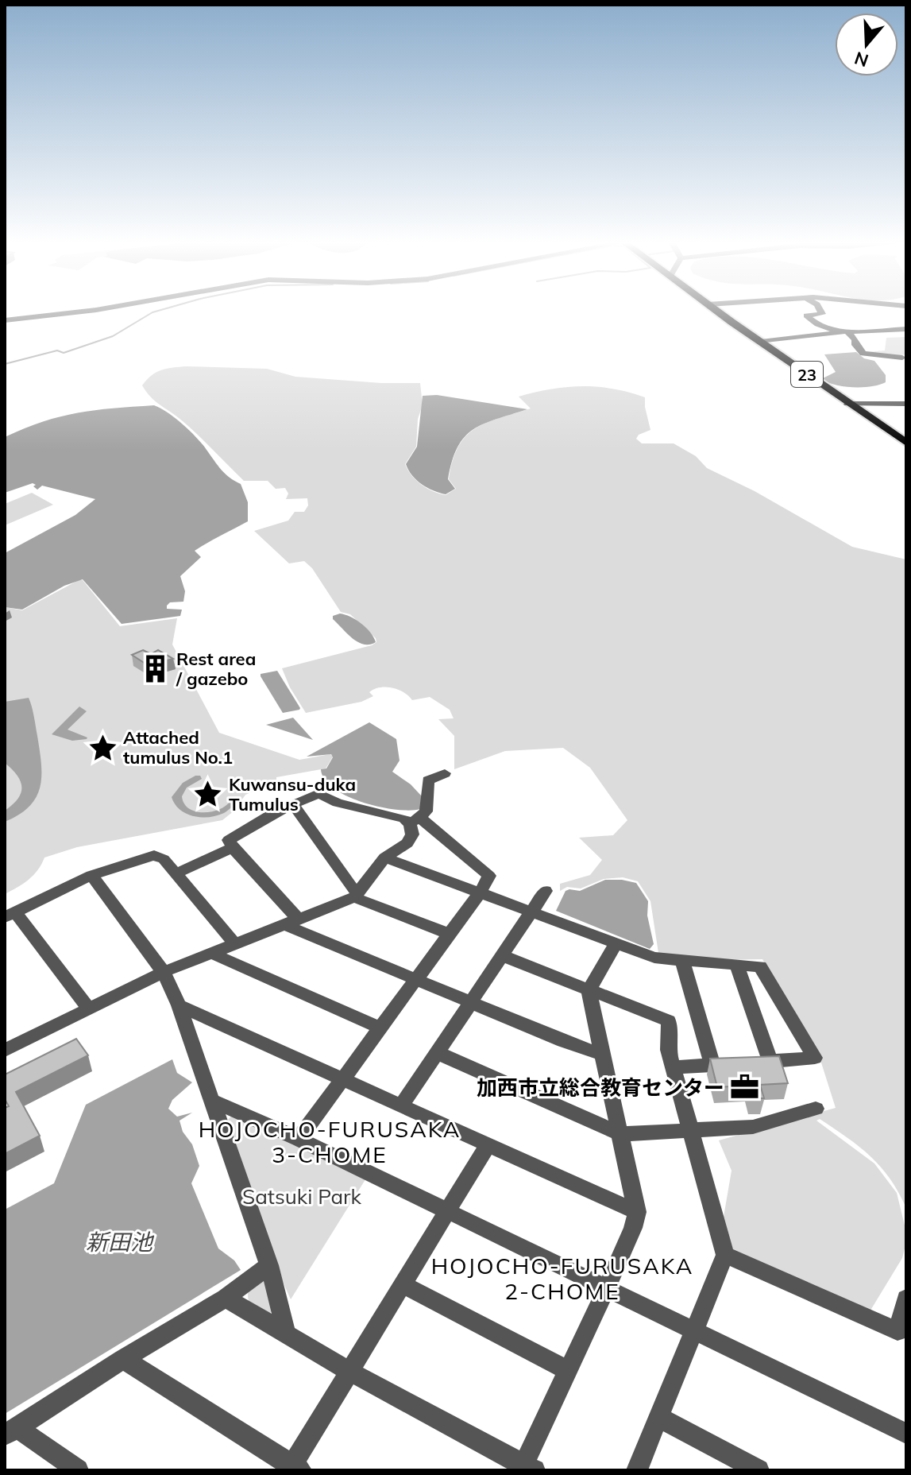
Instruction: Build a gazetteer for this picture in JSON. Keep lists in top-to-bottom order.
{
  "streets": {
    "main road": ["23"]
  },
  "districts": ["HOJOCHO-FURUSAKA 3-CHOME", "HOJOCHO-FURUSAKA 2-CHOME"],
  "water": ["新田池"],
  "parks": ["Satsuki Park"],
  "places": {
    "building": ["Rest area / gazebo"],
    "place": ["Attached tumulus No.1", "Kuwansu-duka Tumulus"],
    "office": ["加西市立総合教育センター"]
  },
  "north": "bottom"
}
